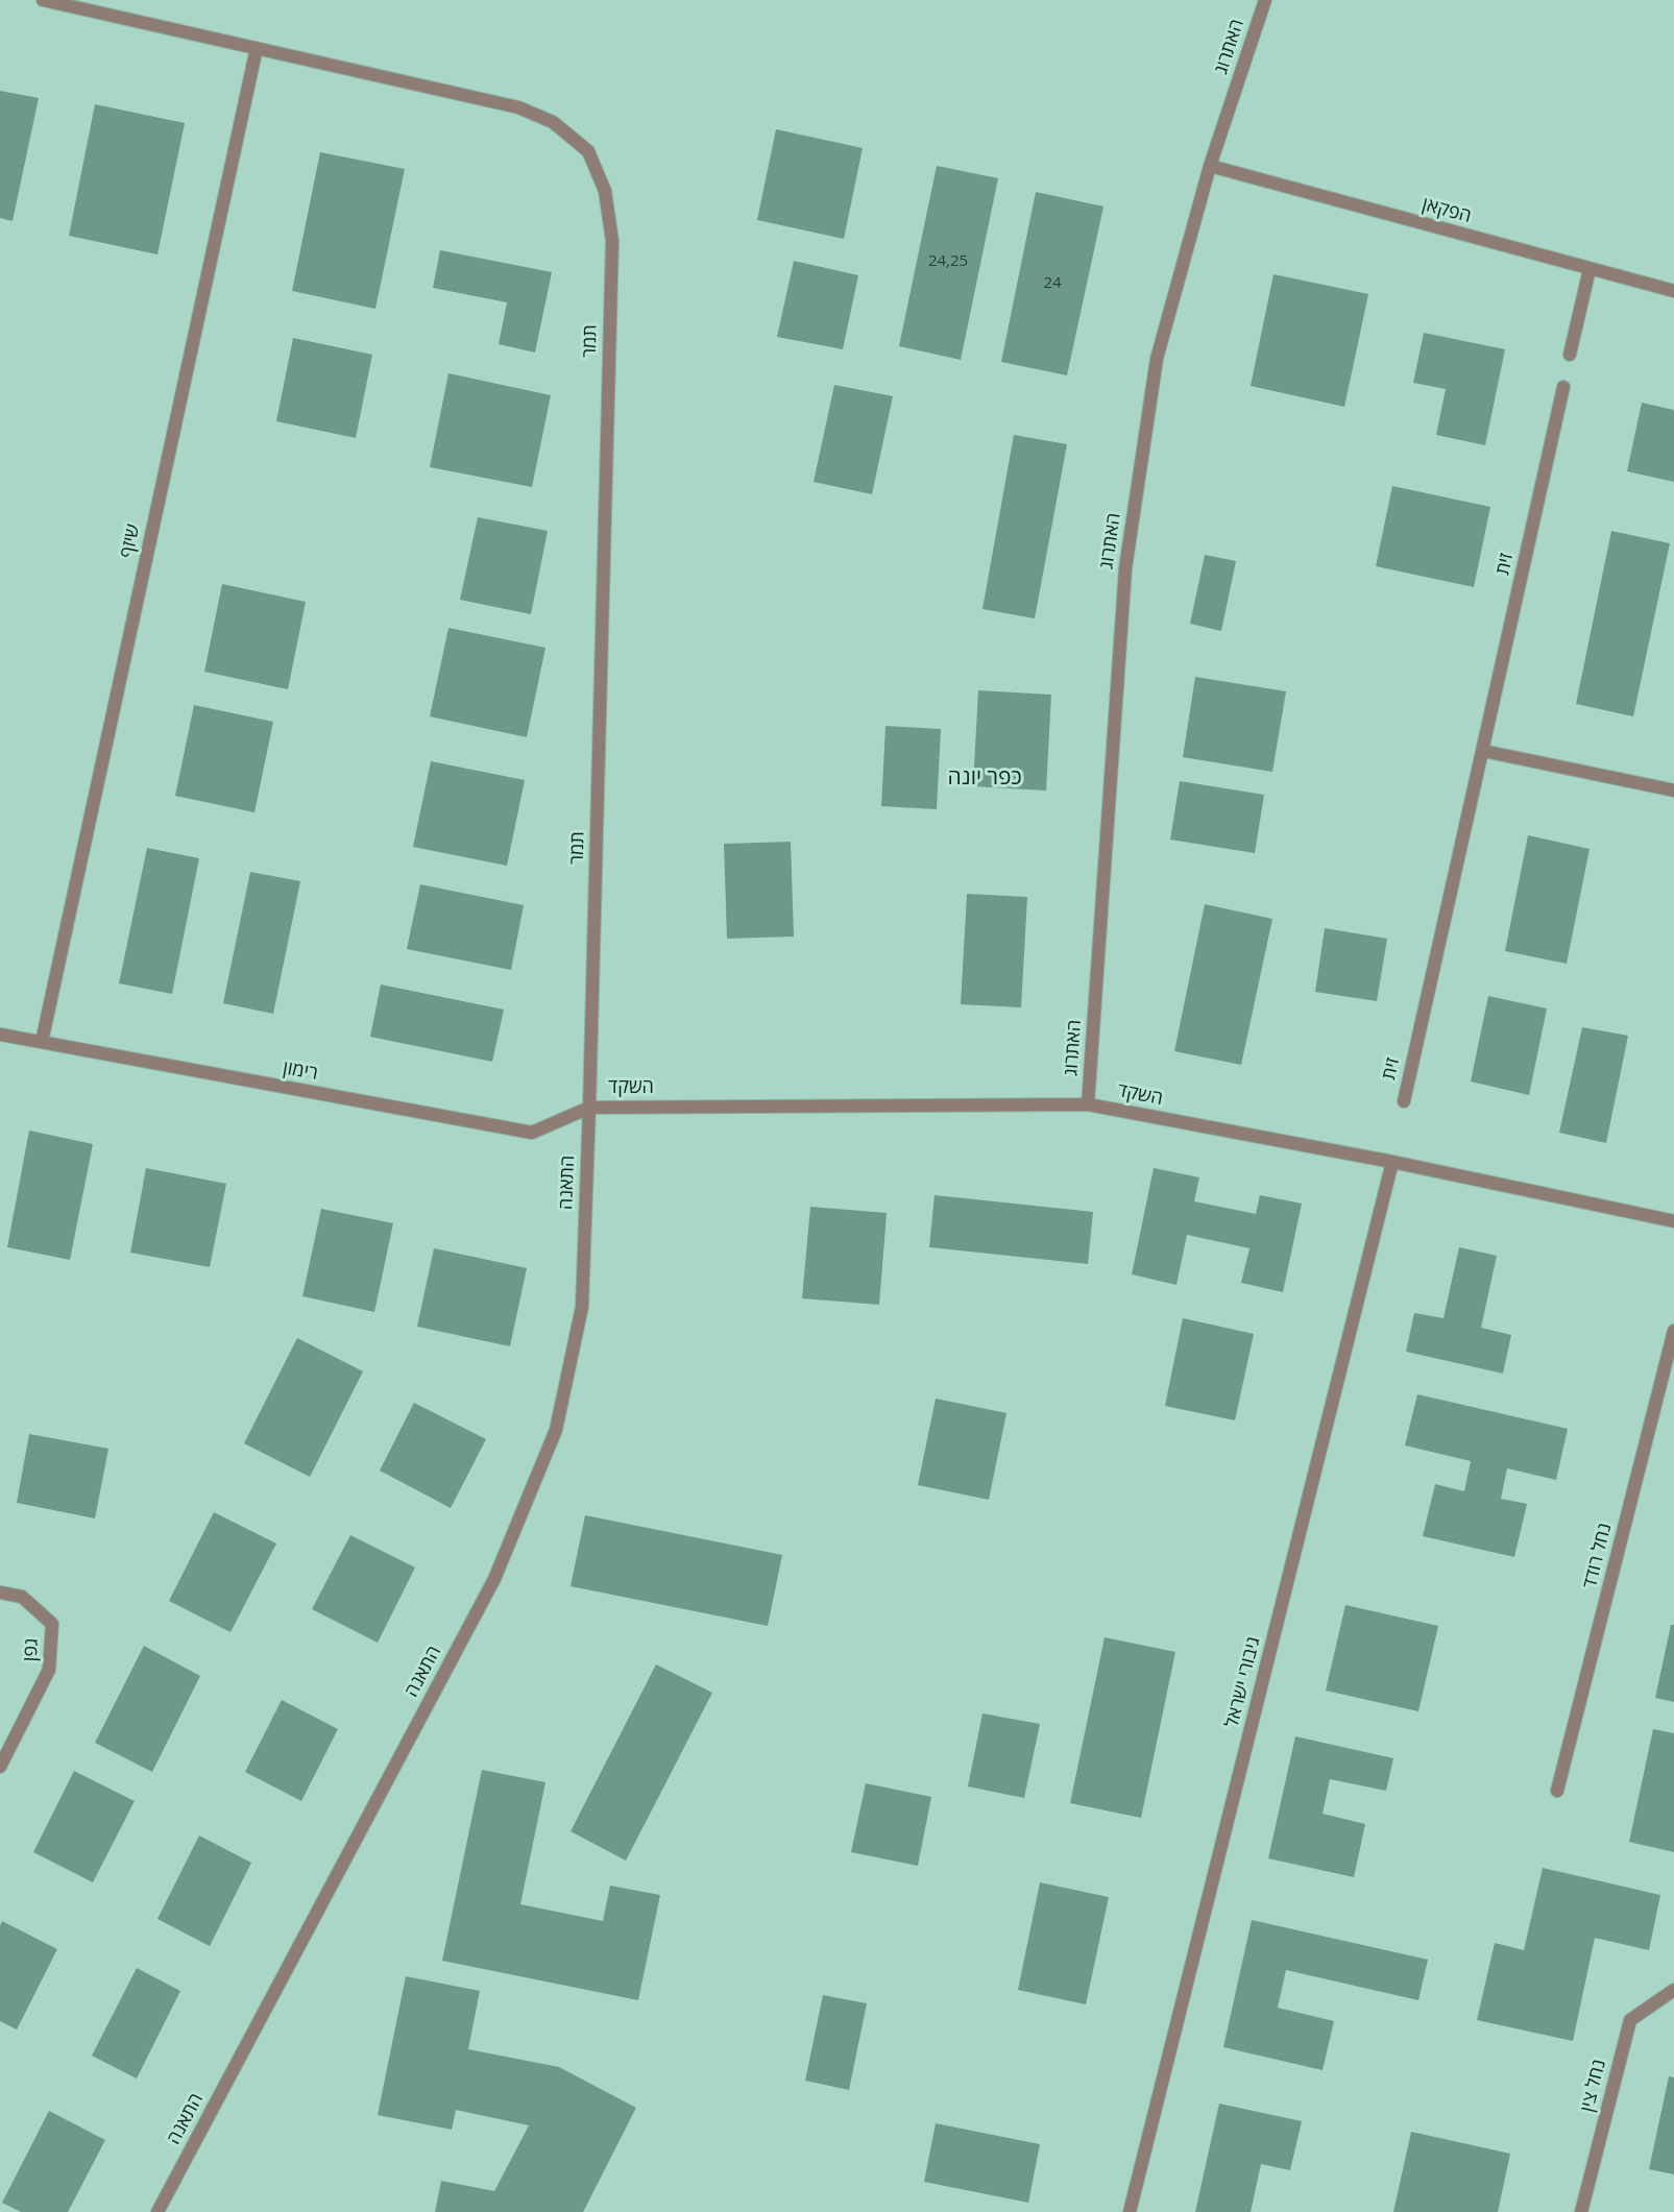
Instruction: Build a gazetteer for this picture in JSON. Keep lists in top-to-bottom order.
{
  "streets": {
    "street": [
      "האתרוג",
      "הפקאן",
      "תמר",
      "שיזף",
      "זית",
      "רימון",
      "השקד",
      "התאנה",
      "נחל רודד",
      "גפן",
      "גיבורי ישראל",
      "נחל צין"
    ]
  },
  "crossings": [
    ["האתרוג", "הפקאן"],
    ["האתרוג", "השקד"],
    ["תמר", "שיזף"],
    ["תמר", "רימון"],
    ["תמר", "השקד"],
    ["תמר", "התאנה"],
    ["שיזף", "רימון"],
    ["רימון", "השקד"],
    ["רימון", "התאנה"],
    ["השקד", "התאנה"],
    ["השקד", "גיבורי ישראל"]
  ],
  "districts": ["כפר יונה"],
  "house_numbers": ["24,25", "24"]
}
